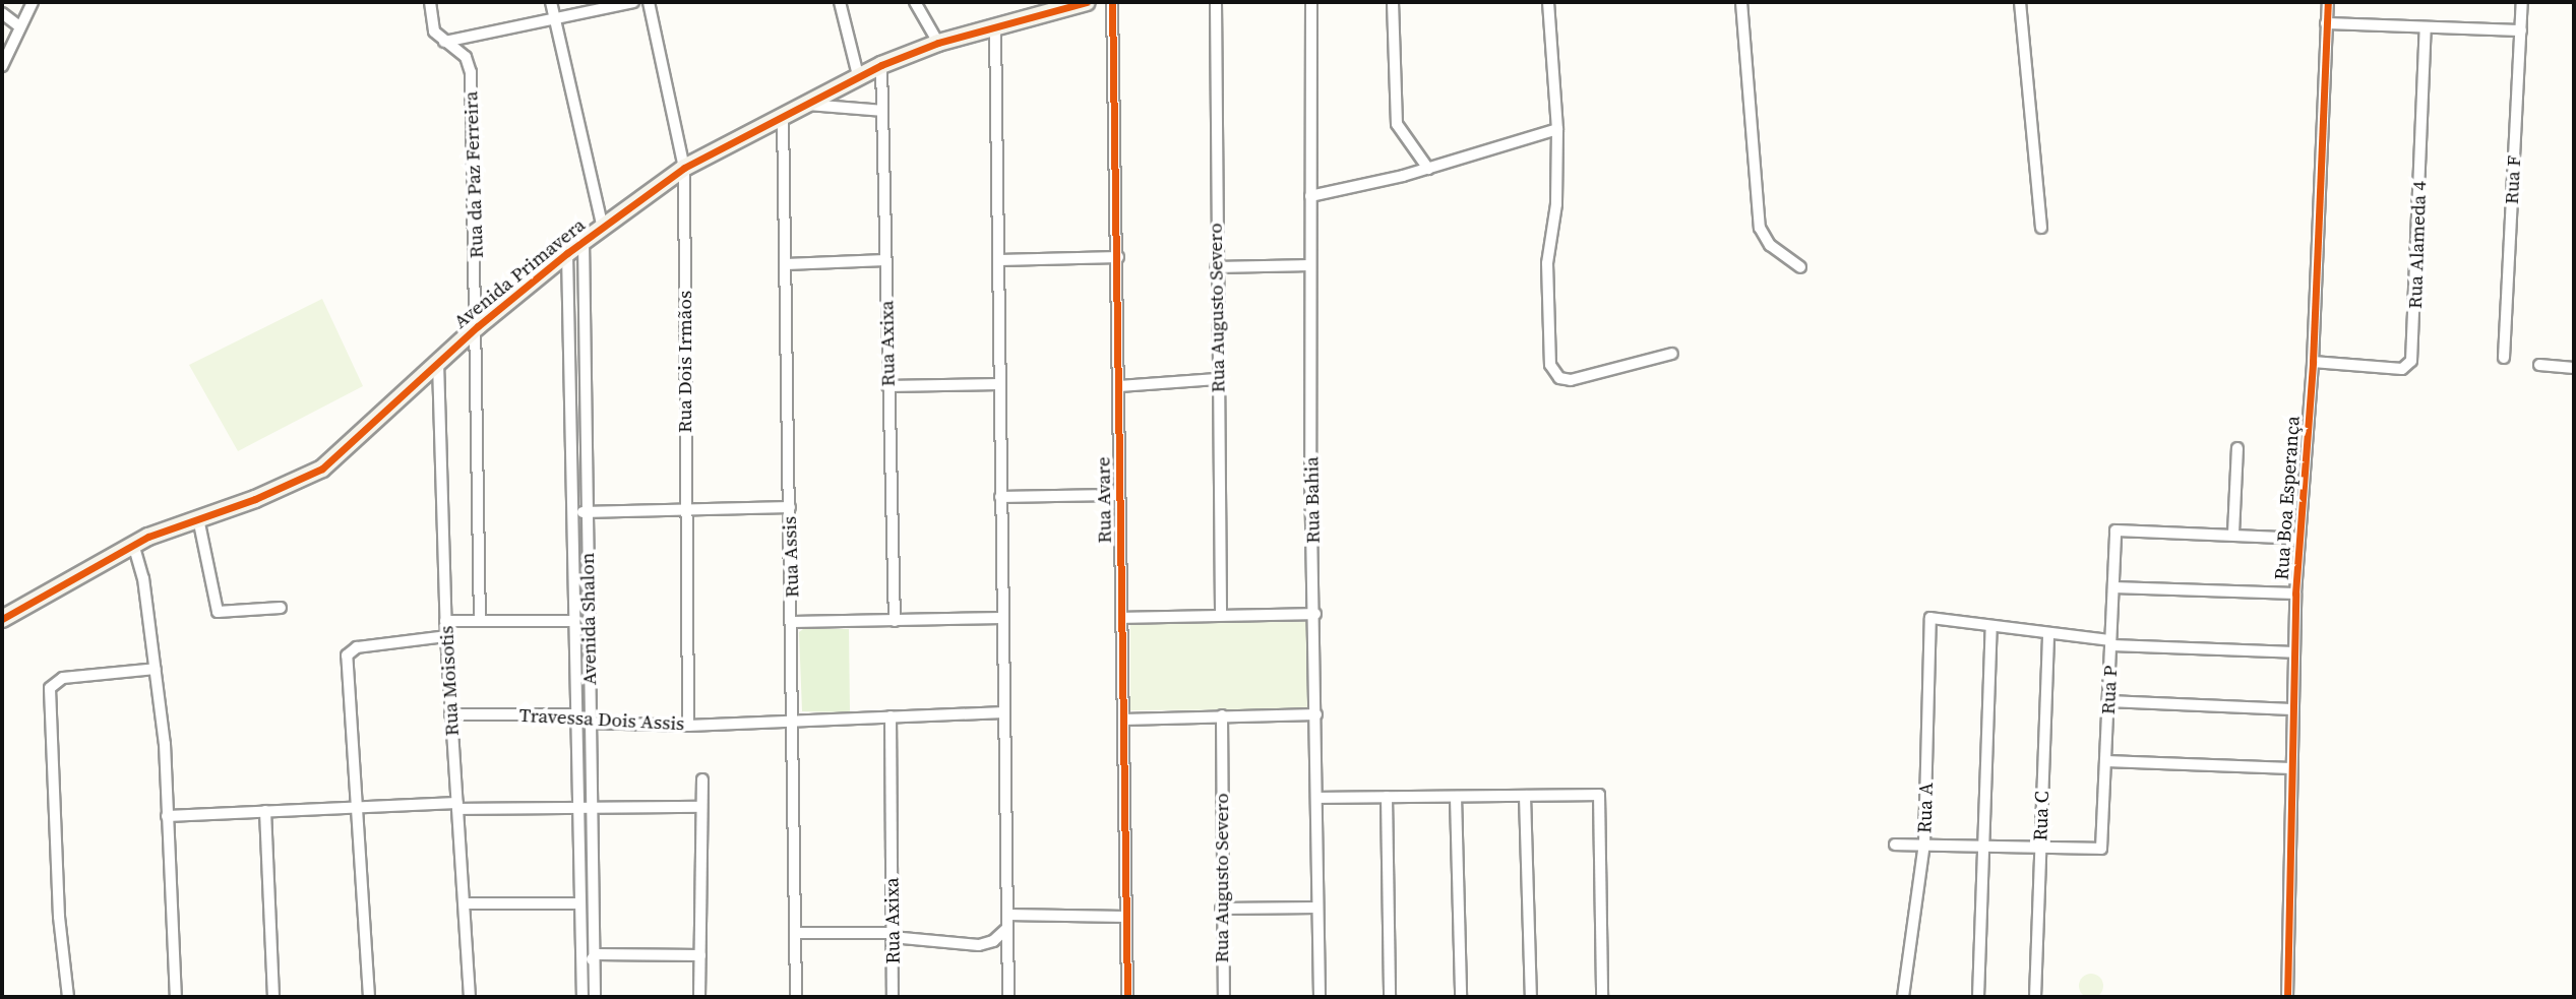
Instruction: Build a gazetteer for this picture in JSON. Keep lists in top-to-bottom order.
{
  "streets": {
    "street": [
      "Rua da Paz Ferreira",
      "Rua F",
      "Rua Alameda 4",
      "Avenida Primavera",
      "Rua Augusto Severo",
      "Rua Axixa",
      "Rua Dois Irmãos",
      "Rua Boa Esperança",
      "Rua Avare",
      "Rua Bahia",
      "Rua Assis",
      "Avenida Shalon",
      "Rua Moisotis",
      "Rua P",
      "Travessa Dois Assis",
      "Rua A",
      "Rua C"
    ]
  },
  "crossings": [
    ["Rua da Paz Ferreira", "Avenida Primavera"],
    ["Rua Alameda 4", "Rua Boa Esperança"],
    ["Avenida Primavera", "Rua Axixa"],
    ["Avenida Primavera", "Rua Dois Irmãos"],
    ["Avenida Primavera", "Rua Assis"],
    ["Avenida Primavera", "Avenida Shalon"],
    ["Avenida Primavera", "Rua Moisotis"],
    ["Rua Axixa", "Travessa Dois Assis"],
    ["Rua Dois Irmãos", "Travessa Dois Assis"],
    ["Rua Assis", "Travessa Dois Assis"],
    ["Avenida Shalon", "Travessa Dois Assis"],
    ["Rua Moisotis", "Travessa Dois Assis"],
    ["Rua P", "Rua C"]
  ]
}
